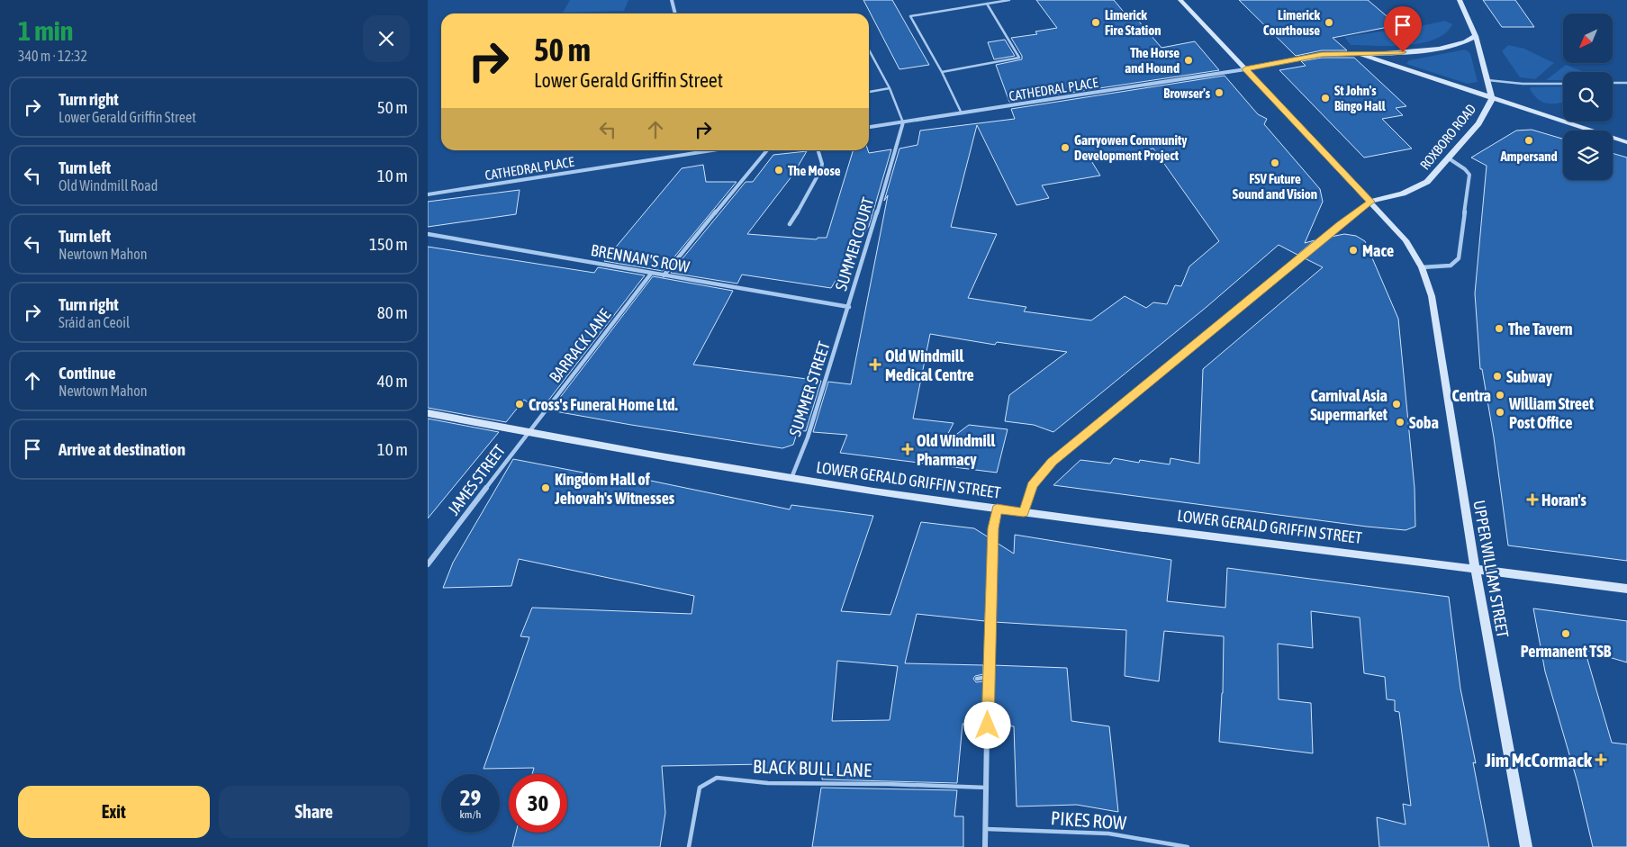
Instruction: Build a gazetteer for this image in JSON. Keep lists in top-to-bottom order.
{
  "streets": {
    "main road": ["ROXBORO ROAD", "LOWER GERALD GRIFFIN STREET", "UPPER WILLIAM STREET"],
    "street": [
      "CATHEDRAL PLACE",
      "SUMMER COURT",
      "BRENNAN'S ROW",
      "BARRACK LANE",
      "SUMMER STREET",
      "JAMES STREET"
    ],
    "lane": ["BLACK BULL LANE", "PIKES ROW"]
  },
  "crossings": [
    ["CATHEDRAL PLACE", "SUMMER COURT"],
    ["CATHEDRAL PLACE", "UPPER WILLIAM STREET"],
    ["ROXBORO ROAD", "UPPER WILLIAM STREET"],
    ["SUMMER COURT", "BRENNAN'S ROW"],
    ["SUMMER COURT", "SUMMER STREET"],
    ["BRENNAN'S ROW", "BARRACK LANE"],
    ["BRENNAN'S ROW", "SUMMER STREET"],
    ["BARRACK LANE", "JAMES STREET"],
    ["BARRACK LANE", "LOWER GERALD GRIFFIN STREET"],
    ["SUMMER STREET", "LOWER GERALD GRIFFIN STREET"],
    ["JAMES STREET", "LOWER GERALD GRIFFIN STREET"],
    ["LOWER GERALD GRIFFIN STREET", "UPPER WILLIAM STREET"]
  ],
  "places": {
    "other": [
      "Limerick Fire Station",
      "Limerick Courthouse",
      "The Horse and Hound",
      "Browser's",
      "St John's Bingo Hall",
      "Ampersand",
      "Garryowen Community Development Project",
      "FSV Future Sound and Vision",
      "The Moose",
      "Mace",
      "The Tavern",
      "Subway",
      "Centra",
      "Cross's Funeral Home Ltd.",
      "Carnival Asia Supermarket",
      "William Street Post Office",
      "Soba",
      "Kingdom Hall of Jehovah's Witnesses",
      "Permanent TSB"
    ],
    "health": [
      "Old Windmill Medical Centre",
      "Old Windmill Pharmacy",
      "Horan's",
      "Jim McCormack"
    ]
  },
  "north": "bottom left",
  "page": {
    "heading": ["1 min", "340 m · 12:32"],
    "turn": ["50 m", "Lower Gerald Griffin Street"],
    "list": [
      {
        "name": "Turn right",
        "note": "Lower Gerald Griffin Street",
        "value": "50 m"
      },
      {
        "name": "Turn left",
        "note": "Old Windmill Road",
        "value": "10 m"
      },
      {
        "name": "Turn left",
        "note": "Newtown Mahon",
        "value": "150 m"
      },
      {
        "name": "Turn right",
        "note": "Sráid an Ceoil",
        "value": "80 m"
      },
      {
        "name": "Continue",
        "note": "Newtown Mahon",
        "value": "40 m"
      },
      {
        "name": "Arrive at destination",
        "value": "10 m"
      }
    ],
    "speed": "29 km/h",
    "limit": "30",
    "buttons": ["Exit", "Share"]
  }
}
